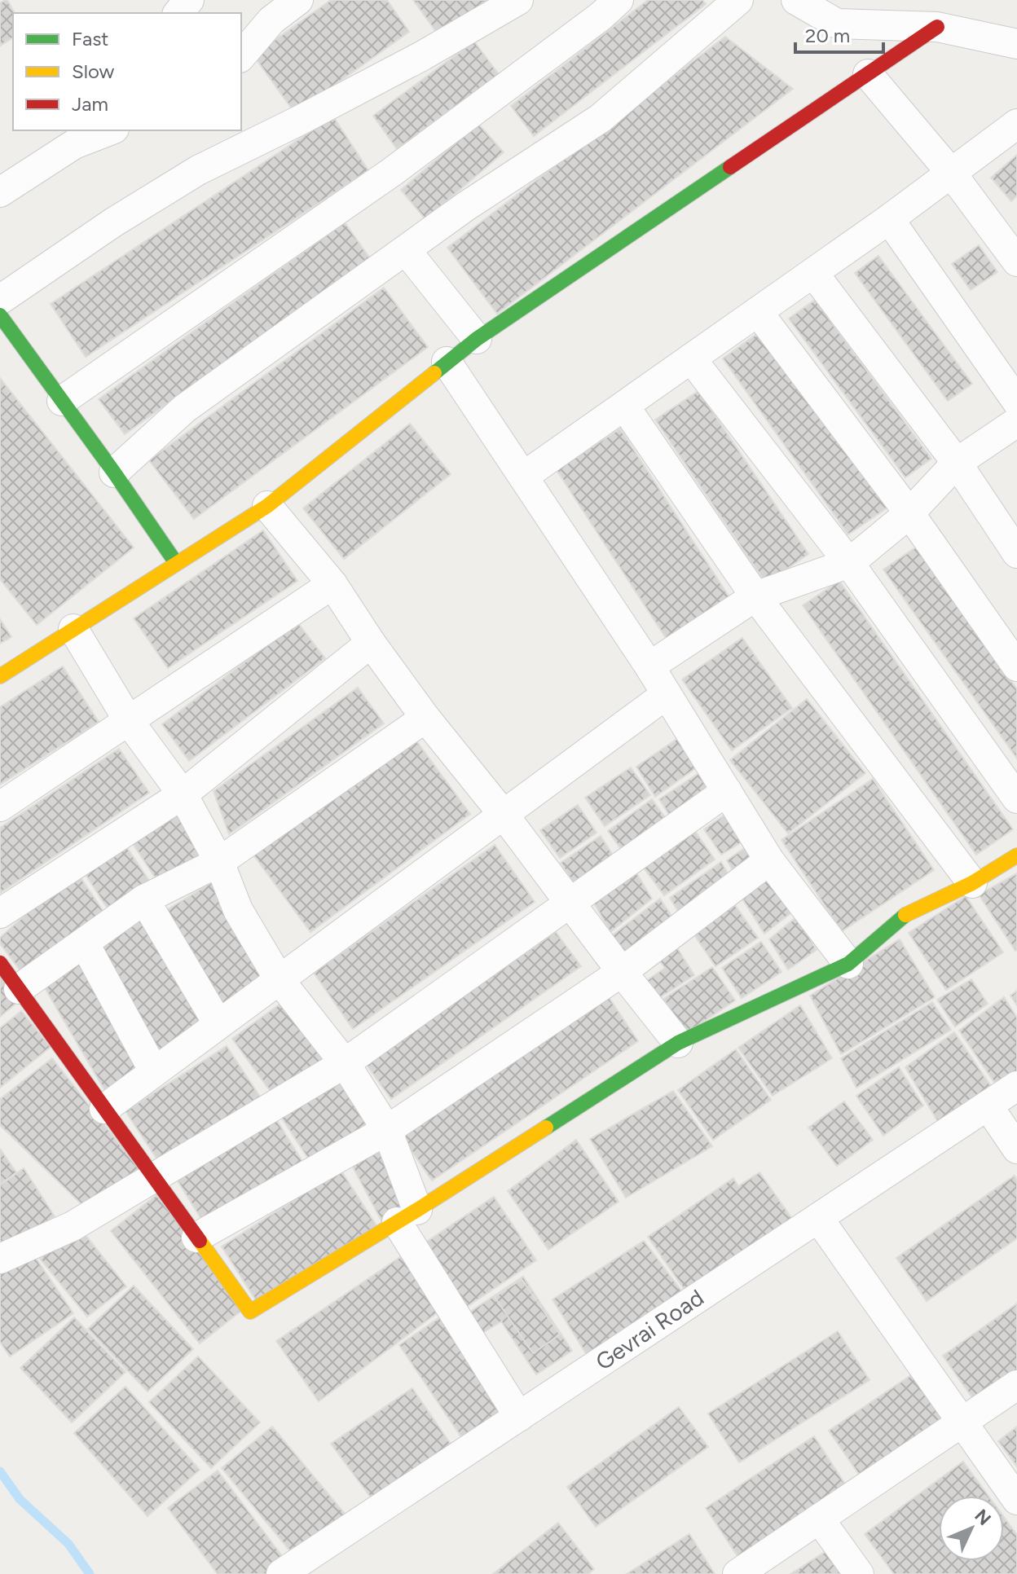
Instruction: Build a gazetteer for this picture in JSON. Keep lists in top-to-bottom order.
{
  "streets": {
    "street": ["Gevrai Road"]
  },
  "legend": ["Fast", "Slow", "Jam"],
  "scale_bar": "20 m",
  "north": "top right"
}
